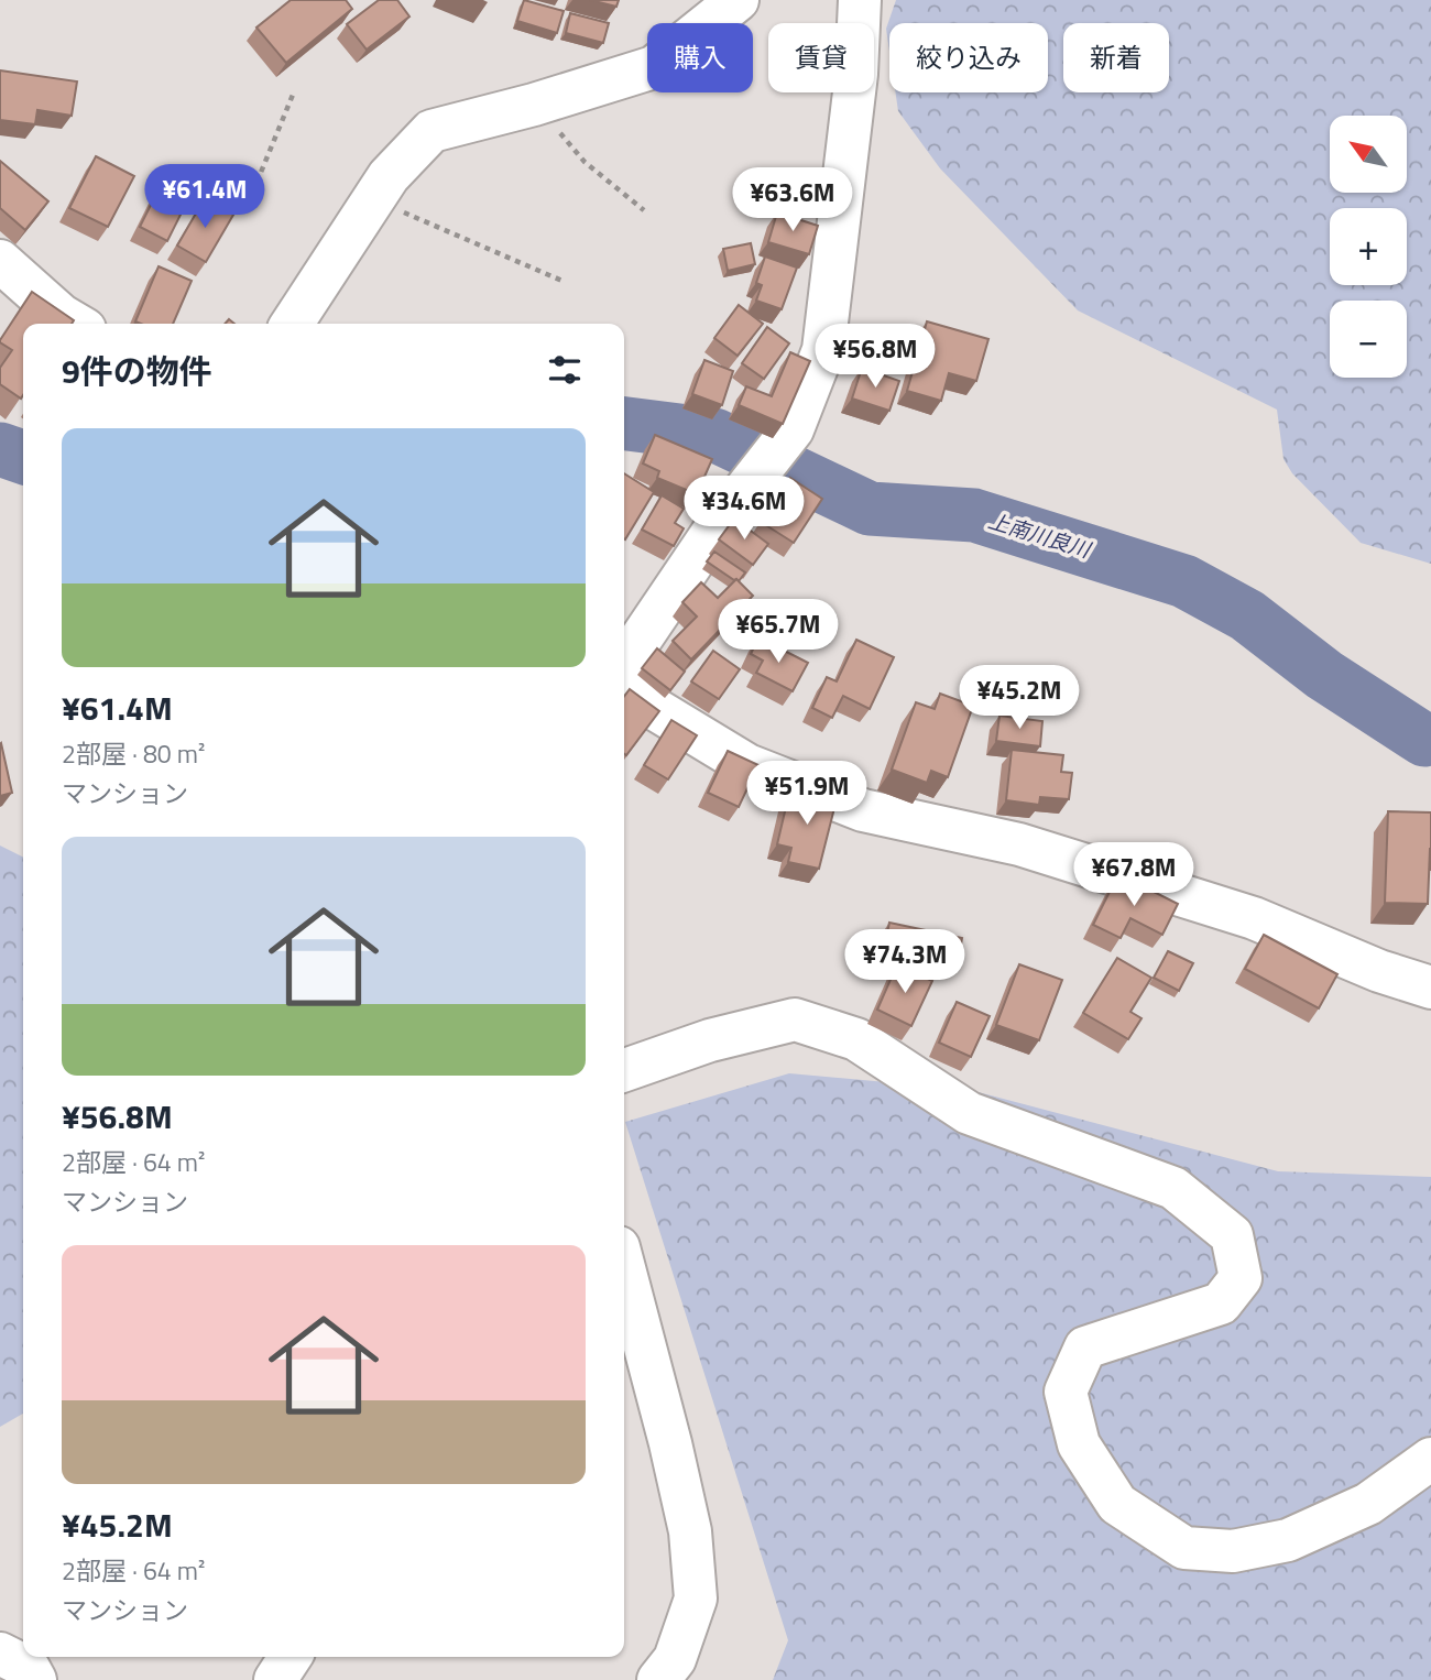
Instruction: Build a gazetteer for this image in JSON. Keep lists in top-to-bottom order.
{
  "water": ["上南川良川"],
  "north": "top left",
  "page": {
    "chip": [
      "購入",
      "賃貸",
      "絞り込み",
      "新着"
    ],
    "map_buttons": ["+", "−"],
    "price": [
      "¥61.4M",
      "¥63.6M",
      "¥56.8M",
      "¥34.6M",
      "¥65.7M",
      "¥45.2M",
      "¥51.9M",
      "¥67.8M",
      "¥74.3M"
    ],
    "heading": "9件の物件",
    "list": [
      {
        "name": "¥61.4M",
        "note": "2部屋 · 80 m² · マンション"
      },
      {
        "name": "¥56.8M",
        "note": "2部屋 · 64 m² · マンション"
      },
      {
        "name": "¥45.2M",
        "note": "2部屋 · 64 m² · マンション"
      }
    ]
  }
}
